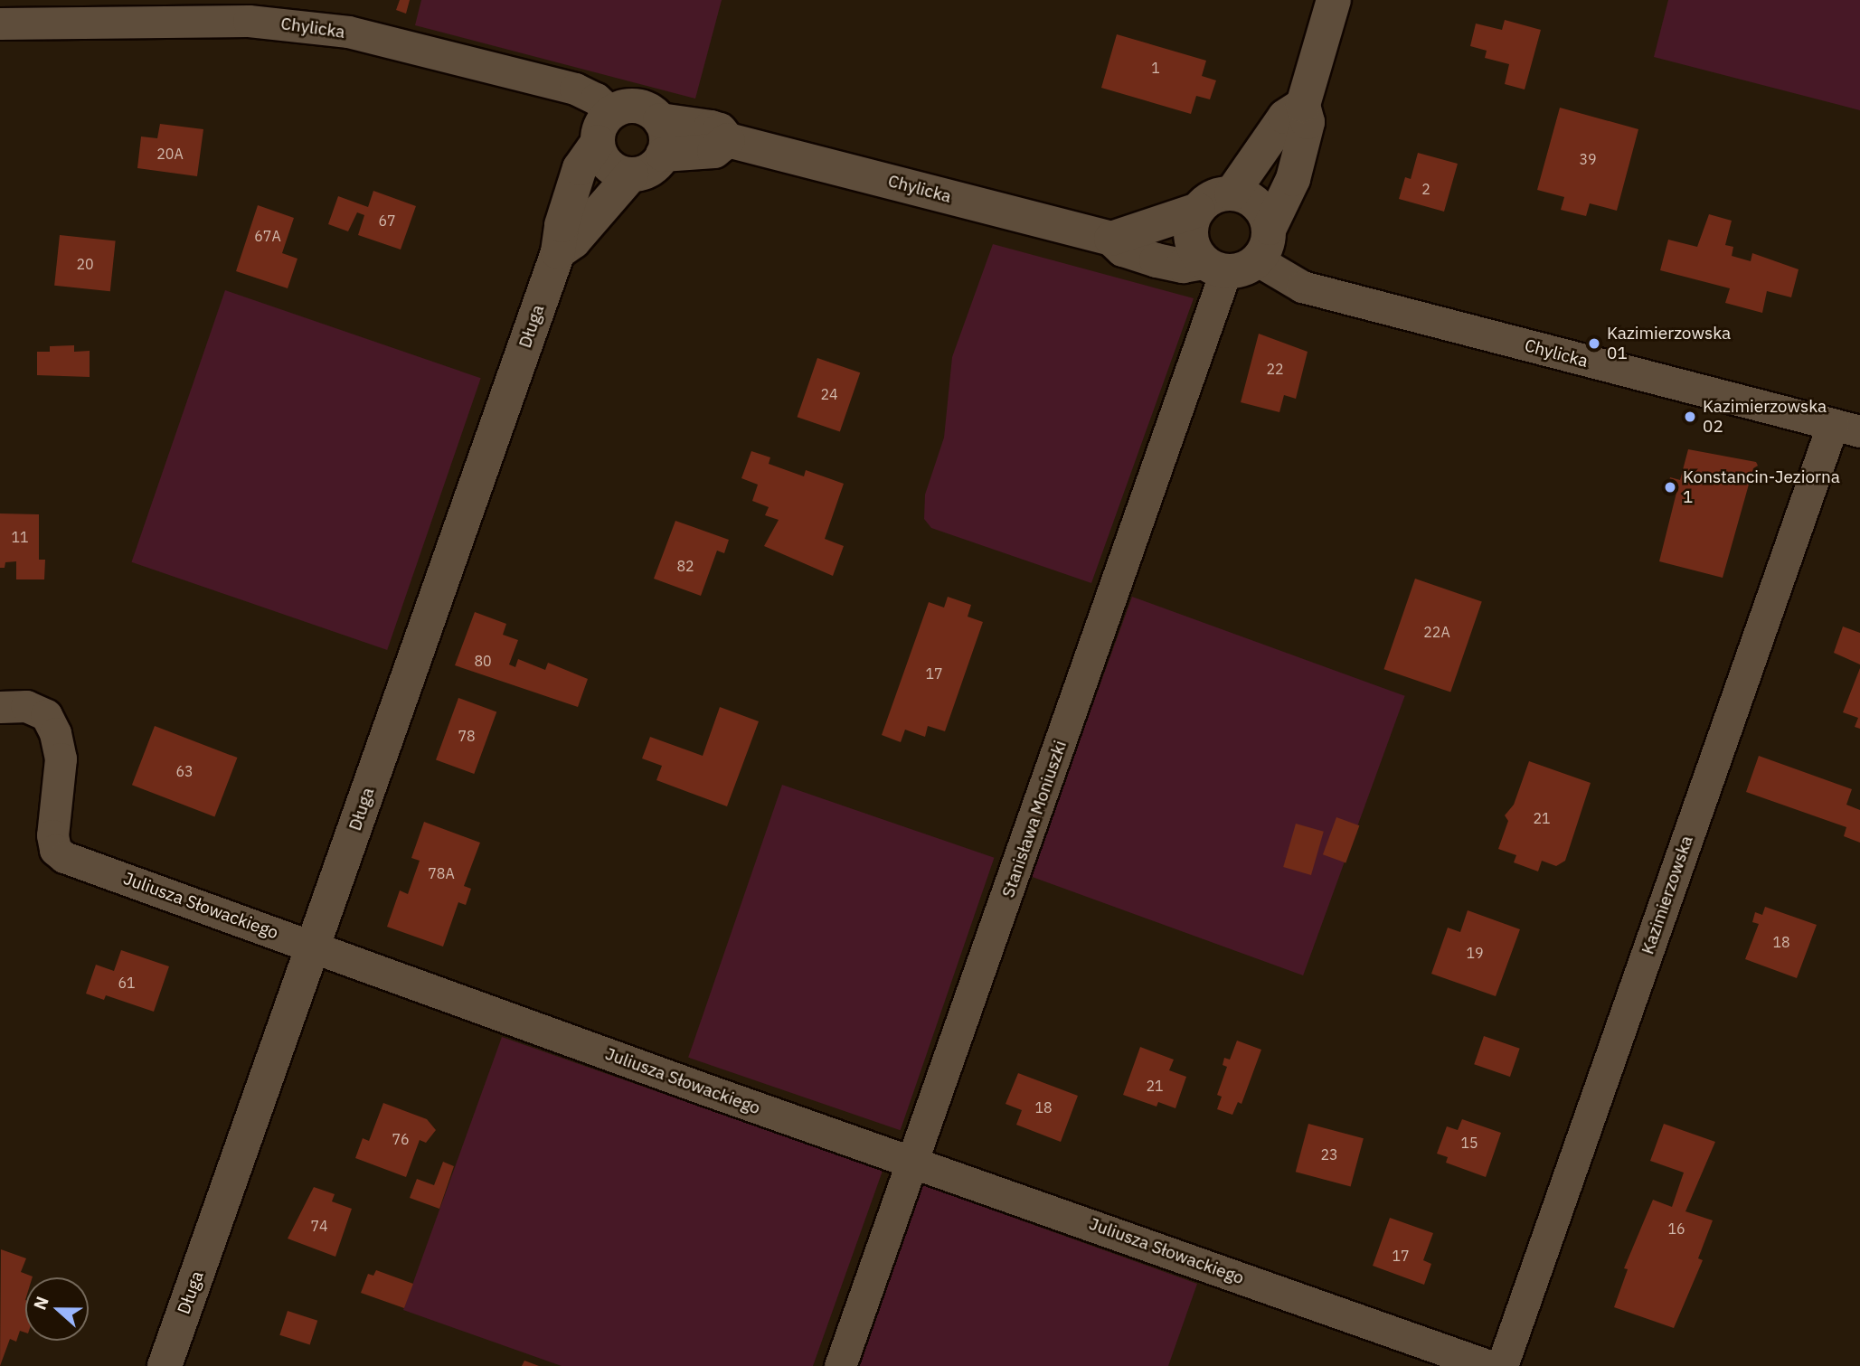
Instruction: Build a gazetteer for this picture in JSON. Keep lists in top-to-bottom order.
{
  "streets": {
    "street": [
      "Chylicka",
      "Długa",
      "Stanisława Moniuszki",
      "Kazimierzowska",
      "Juliusza Słowackiego"
    ]
  },
  "crossings": [
    ["Chylicka", "Długa"],
    ["Chylicka", "Stanisława Moniuszki"],
    ["Chylicka", "Kazimierzowska"],
    ["Długa", "Juliusza Słowackiego"],
    ["Stanisława Moniuszki", "Juliusza Słowackiego"]
  ],
  "places": ["Kazimierzowska 01", "Kazimierzowska 02", "Konstancin-Jeziorna 1"],
  "house_numbers": [
    "1",
    "20A",
    "39",
    "2",
    "67",
    "67A",
    "20",
    "22",
    "24",
    "11",
    "82",
    "22A",
    "80",
    "17",
    "78",
    "63",
    "21",
    "78A",
    "18",
    "19",
    "61",
    "21",
    "18",
    "76",
    "15",
    "23",
    "74",
    "16",
    "17"
  ],
  "north": "left"
}
